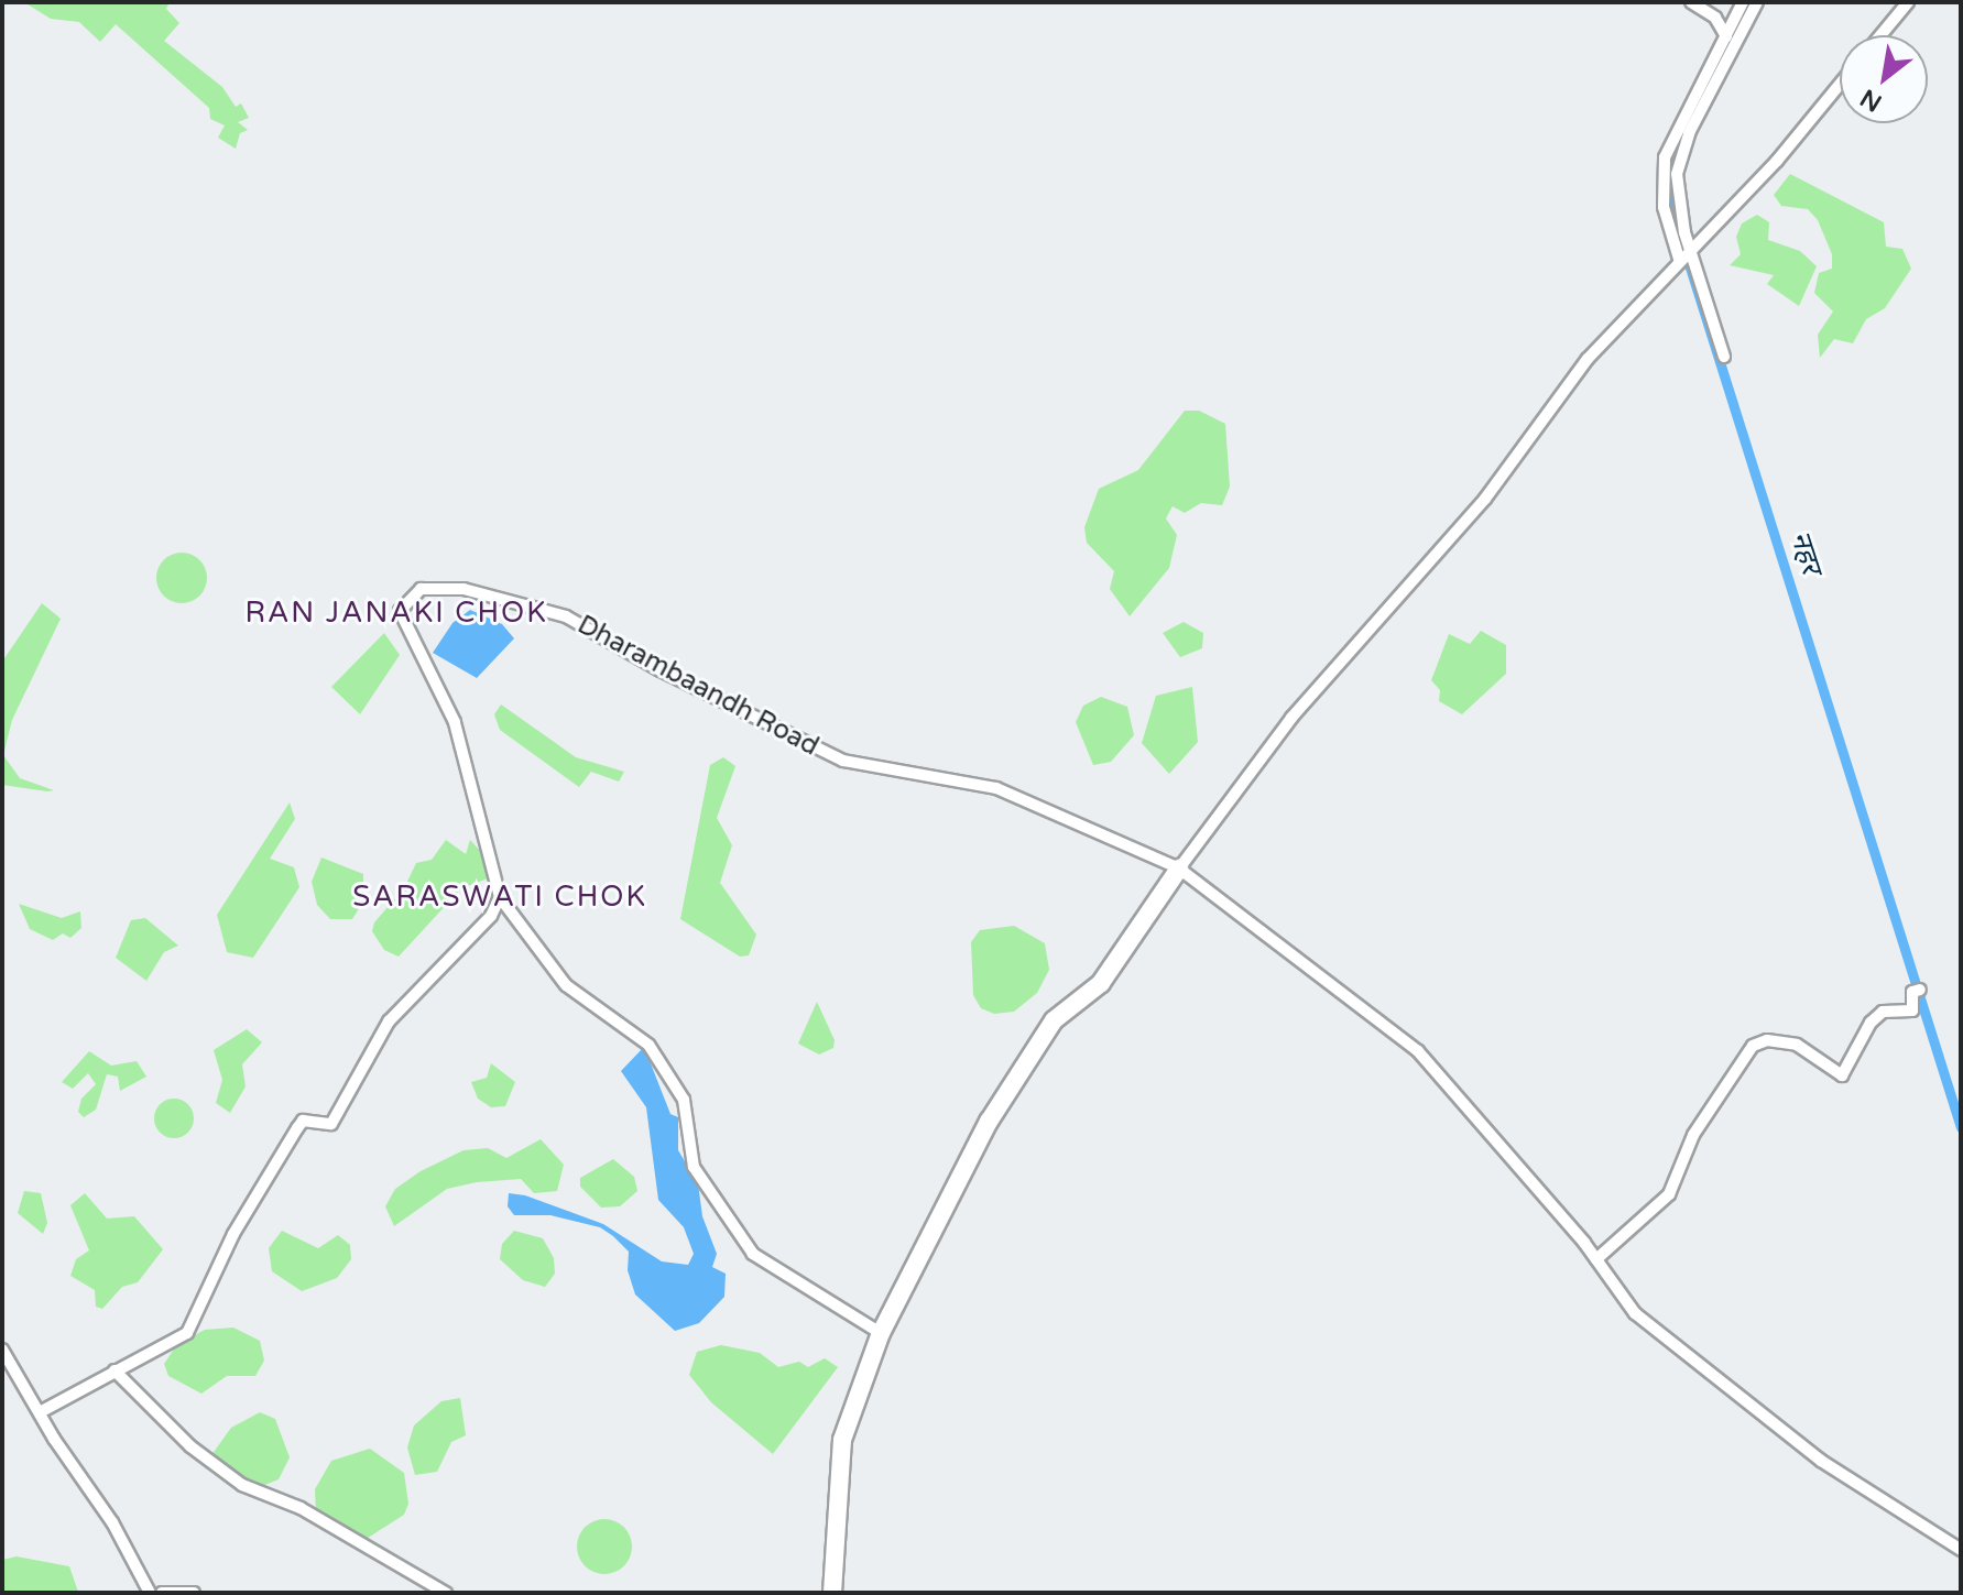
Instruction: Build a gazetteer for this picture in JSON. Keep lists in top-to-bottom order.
{
  "streets": {
    "street": ["Dharambaandh Road"]
  },
  "districts": ["RAN JANAKI CHOK", "SARASWATI CHOK"],
  "water": ["नहर"],
  "north": "bottom left"
}
